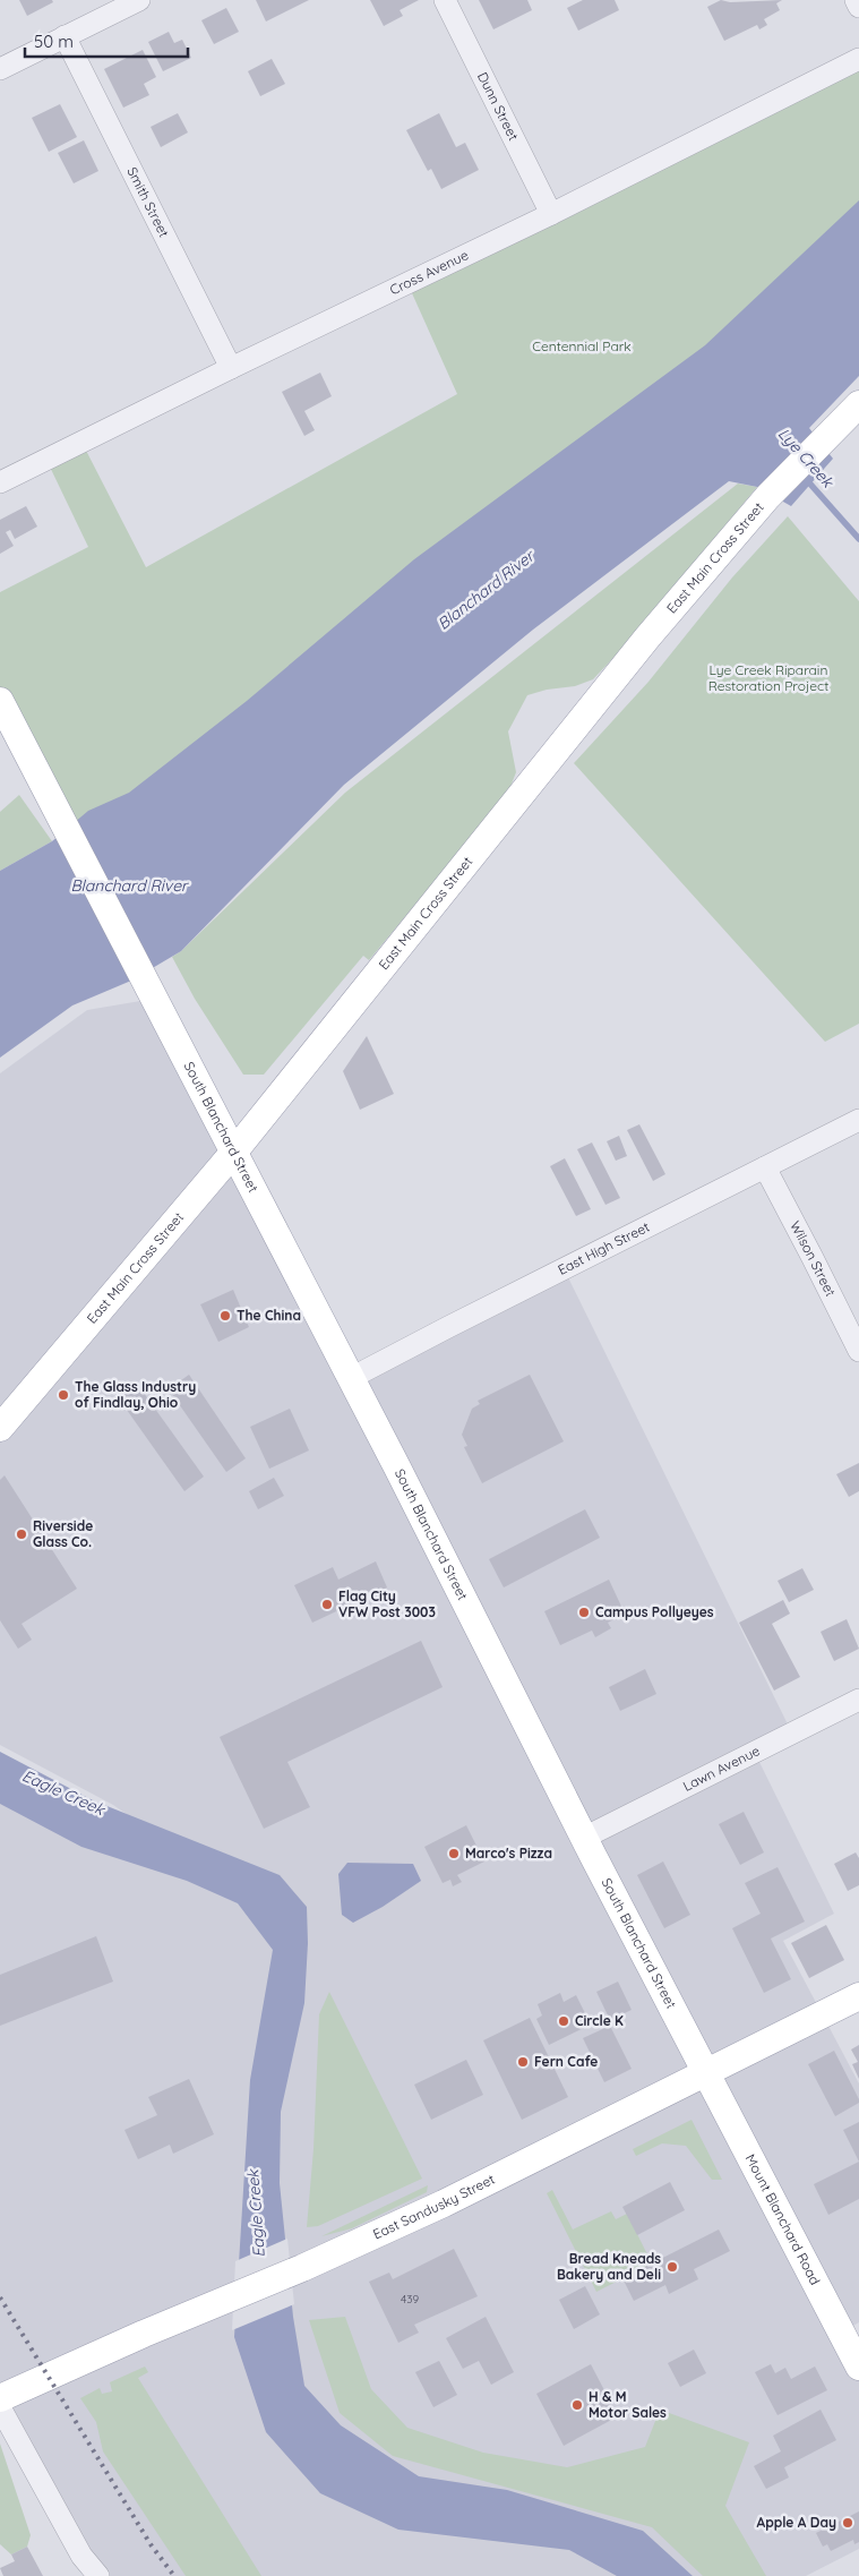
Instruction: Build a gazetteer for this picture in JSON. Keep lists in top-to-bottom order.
{
  "streets": {
    "main road": [
      "East Main Cross Street",
      "South Blanchard Street",
      "East Sandusky Street",
      "Mount Blanchard Road"
    ],
    "street": [
      "Dunn Street",
      "Smith Street",
      "Cross Avenue",
      "East High Street",
      "Wilson Street",
      "Lawn Avenue"
    ]
  },
  "crossings": [
    ["Dunn Street", "Cross Avenue"],
    ["Smith Street", "Cross Avenue"],
    ["East Main Cross Street", "South Blanchard Street"],
    ["South Blanchard Street", "East High Street"],
    ["South Blanchard Street", "Lawn Avenue"],
    ["South Blanchard Street", "East Sandusky Street"],
    ["South Blanchard Street", "Mount Blanchard Road"],
    ["East High Street", "Wilson Street"],
    ["East Sandusky Street", "Mount Blanchard Road"]
  ],
  "water": ["Lye Creek", "Blanchard River", "Eagle Creek"],
  "parks": ["Centennial Park", "Lye Creek Riparain Restoration Project"],
  "places": [
    "The China",
    "The Glass Industry of Findlay, Ohio",
    "Riverside Glass Co.",
    "Flag City VFW Post 3003",
    "Campus Pollyeyes",
    "Marco's Pizza",
    "Circle K",
    "Fern Cafe",
    "Bread Kneads Bakery and Deli",
    "H & M Motor Sales",
    "Apple A Day"
  ],
  "house_numbers": ["439"],
  "scale_bar": "50 m"
}
